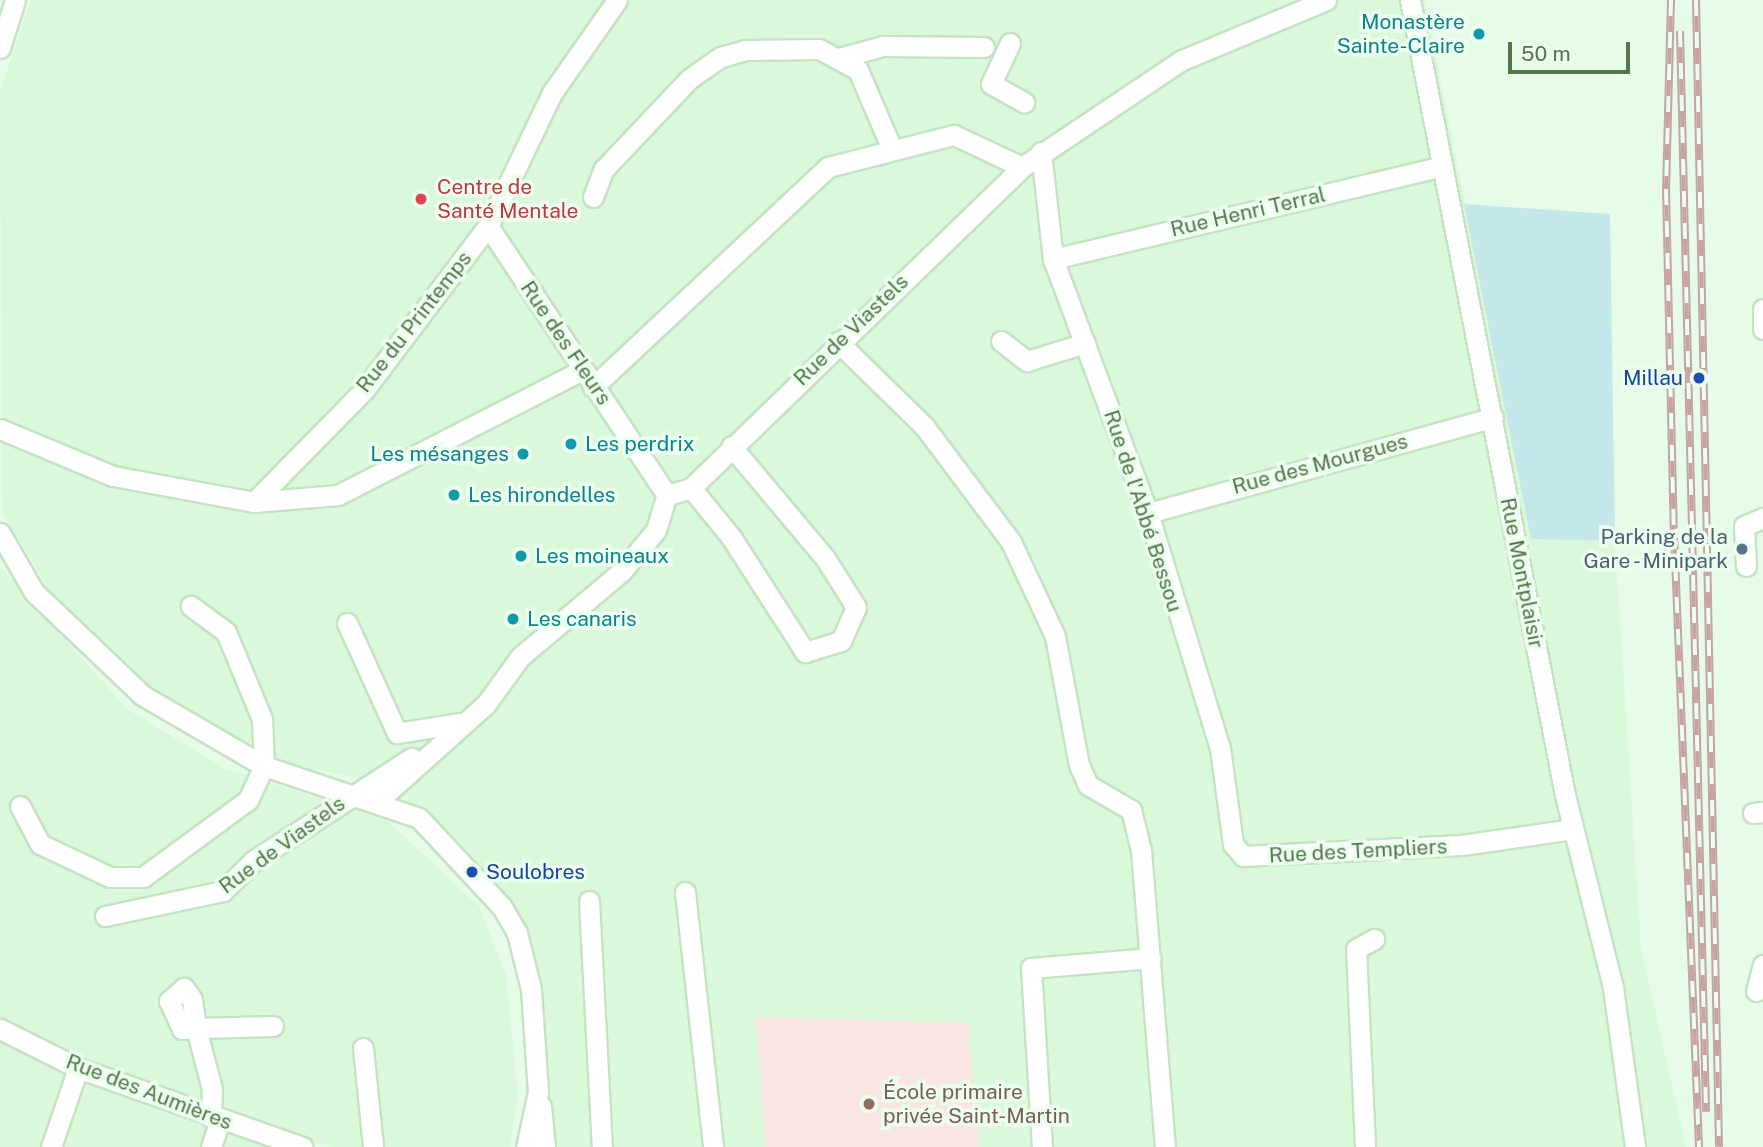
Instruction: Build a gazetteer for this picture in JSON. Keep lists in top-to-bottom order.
{
  "streets": {
    "street": [
      "Rue Henri Terral",
      "Rue du Printemps",
      "Rue de Viastels",
      "Rue des Fleurs",
      "Rue des Mourgues",
      "Rue de l'Abbé Bessou",
      "Rue Montplaisir",
      "Rue des Templiers",
      "Rue des Aumières"
    ]
  },
  "crossings": [
    ["Rue Henri Terral", "Rue de l'Abbé Bessou"],
    ["Rue Henri Terral", "Rue Montplaisir"],
    ["Rue du Printemps", "Rue des Fleurs"],
    ["Rue de Viastels", "Rue des Fleurs"],
    ["Rue de Viastels", "Rue de l'Abbé Bessou"],
    ["Rue des Mourgues", "Rue de l'Abbé Bessou"],
    ["Rue des Mourgues", "Rue Montplaisir"],
    ["Rue de l'Abbé Bessou", "Rue des Templiers"],
    ["Rue Montplaisir", "Rue des Templiers"]
  ],
  "places": [
    "Monastère Sainte-Claire",
    "Centre de Santé Mentale",
    "Millau",
    "Les perdrix",
    "Les mésanges",
    "Les hirondelles",
    "Parking de la Gare - Minipark",
    "Les moineaux",
    "Les canaris",
    "Soulobres",
    "École primaire privée Saint-Martin"
  ],
  "scale_bar": "50 m"
}
